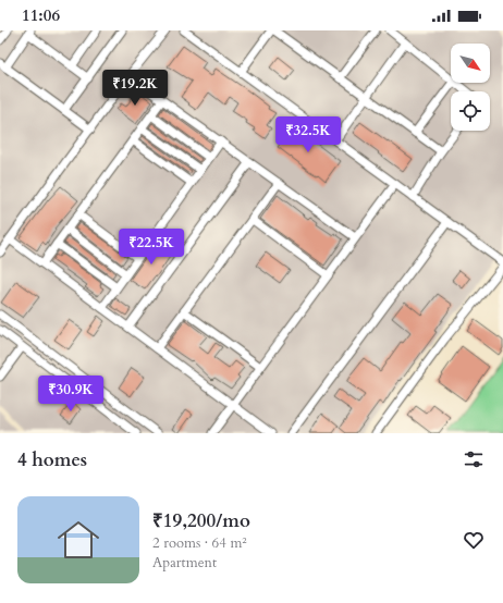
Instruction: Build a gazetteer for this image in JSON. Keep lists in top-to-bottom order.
{
  "north": "bottom right",
  "page": {
    "status": "11:06",
    "price": [
      "₹19.2K",
      "₹32.5K",
      "₹22.5K",
      "₹30.9K"
    ],
    "heading": "4 homes",
    "list": [
      {
        "name": "₹19,200/mo",
        "note": "2 rooms · 64 m² · Apartment"
      }
    ]
  }
}
